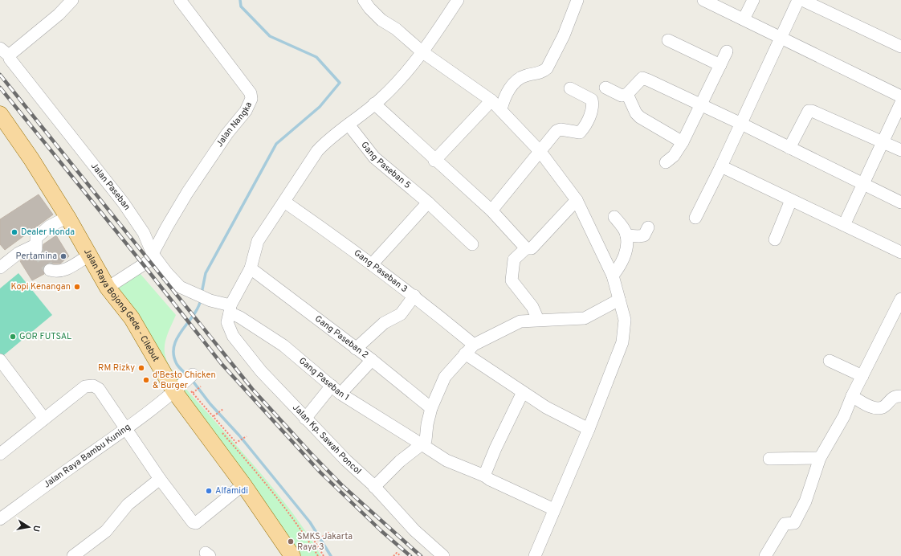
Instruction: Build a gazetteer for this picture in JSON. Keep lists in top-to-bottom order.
{
  "streets": {
    "main road": ["Jalan Raya Bojong Gede - Cilebut"],
    "street": [
      "Jalan Nangka",
      "Gang Paseban 5",
      "Jalan Paseban",
      "Gang Paseban 3",
      "Gang Paseban 2",
      "Gang Paseban 1",
      "Jalan Kp. Sawah Poncol",
      "Jalan Raya Bambu Kuning"
    ]
  },
  "crossings": [
    ["Jalan Nangka", "Jalan Paseban"],
    ["Jalan Nangka", "Jalan Raya Bojong Gede - Cilebut"],
    ["Jalan Paseban", "Gang Paseban 1"],
    ["Jalan Paseban", "Jalan Kp. Sawah Poncol"],
    ["Jalan Raya Bojong Gede - Cilebut", "Jalan Raya Bambu Kuning"],
    ["Gang Paseban 1", "Jalan Kp. Sawah Poncol"]
  ],
  "places": [
    "Dealer Honda",
    "Pertamina",
    "Kopi Kenangan",
    "GOR FUTSAL",
    "RM Rizky",
    "d'Besto Chicken & Burger",
    "Alfamidi",
    "SMKS Jakarta Raya 3"
  ],
  "north": "right"
}
